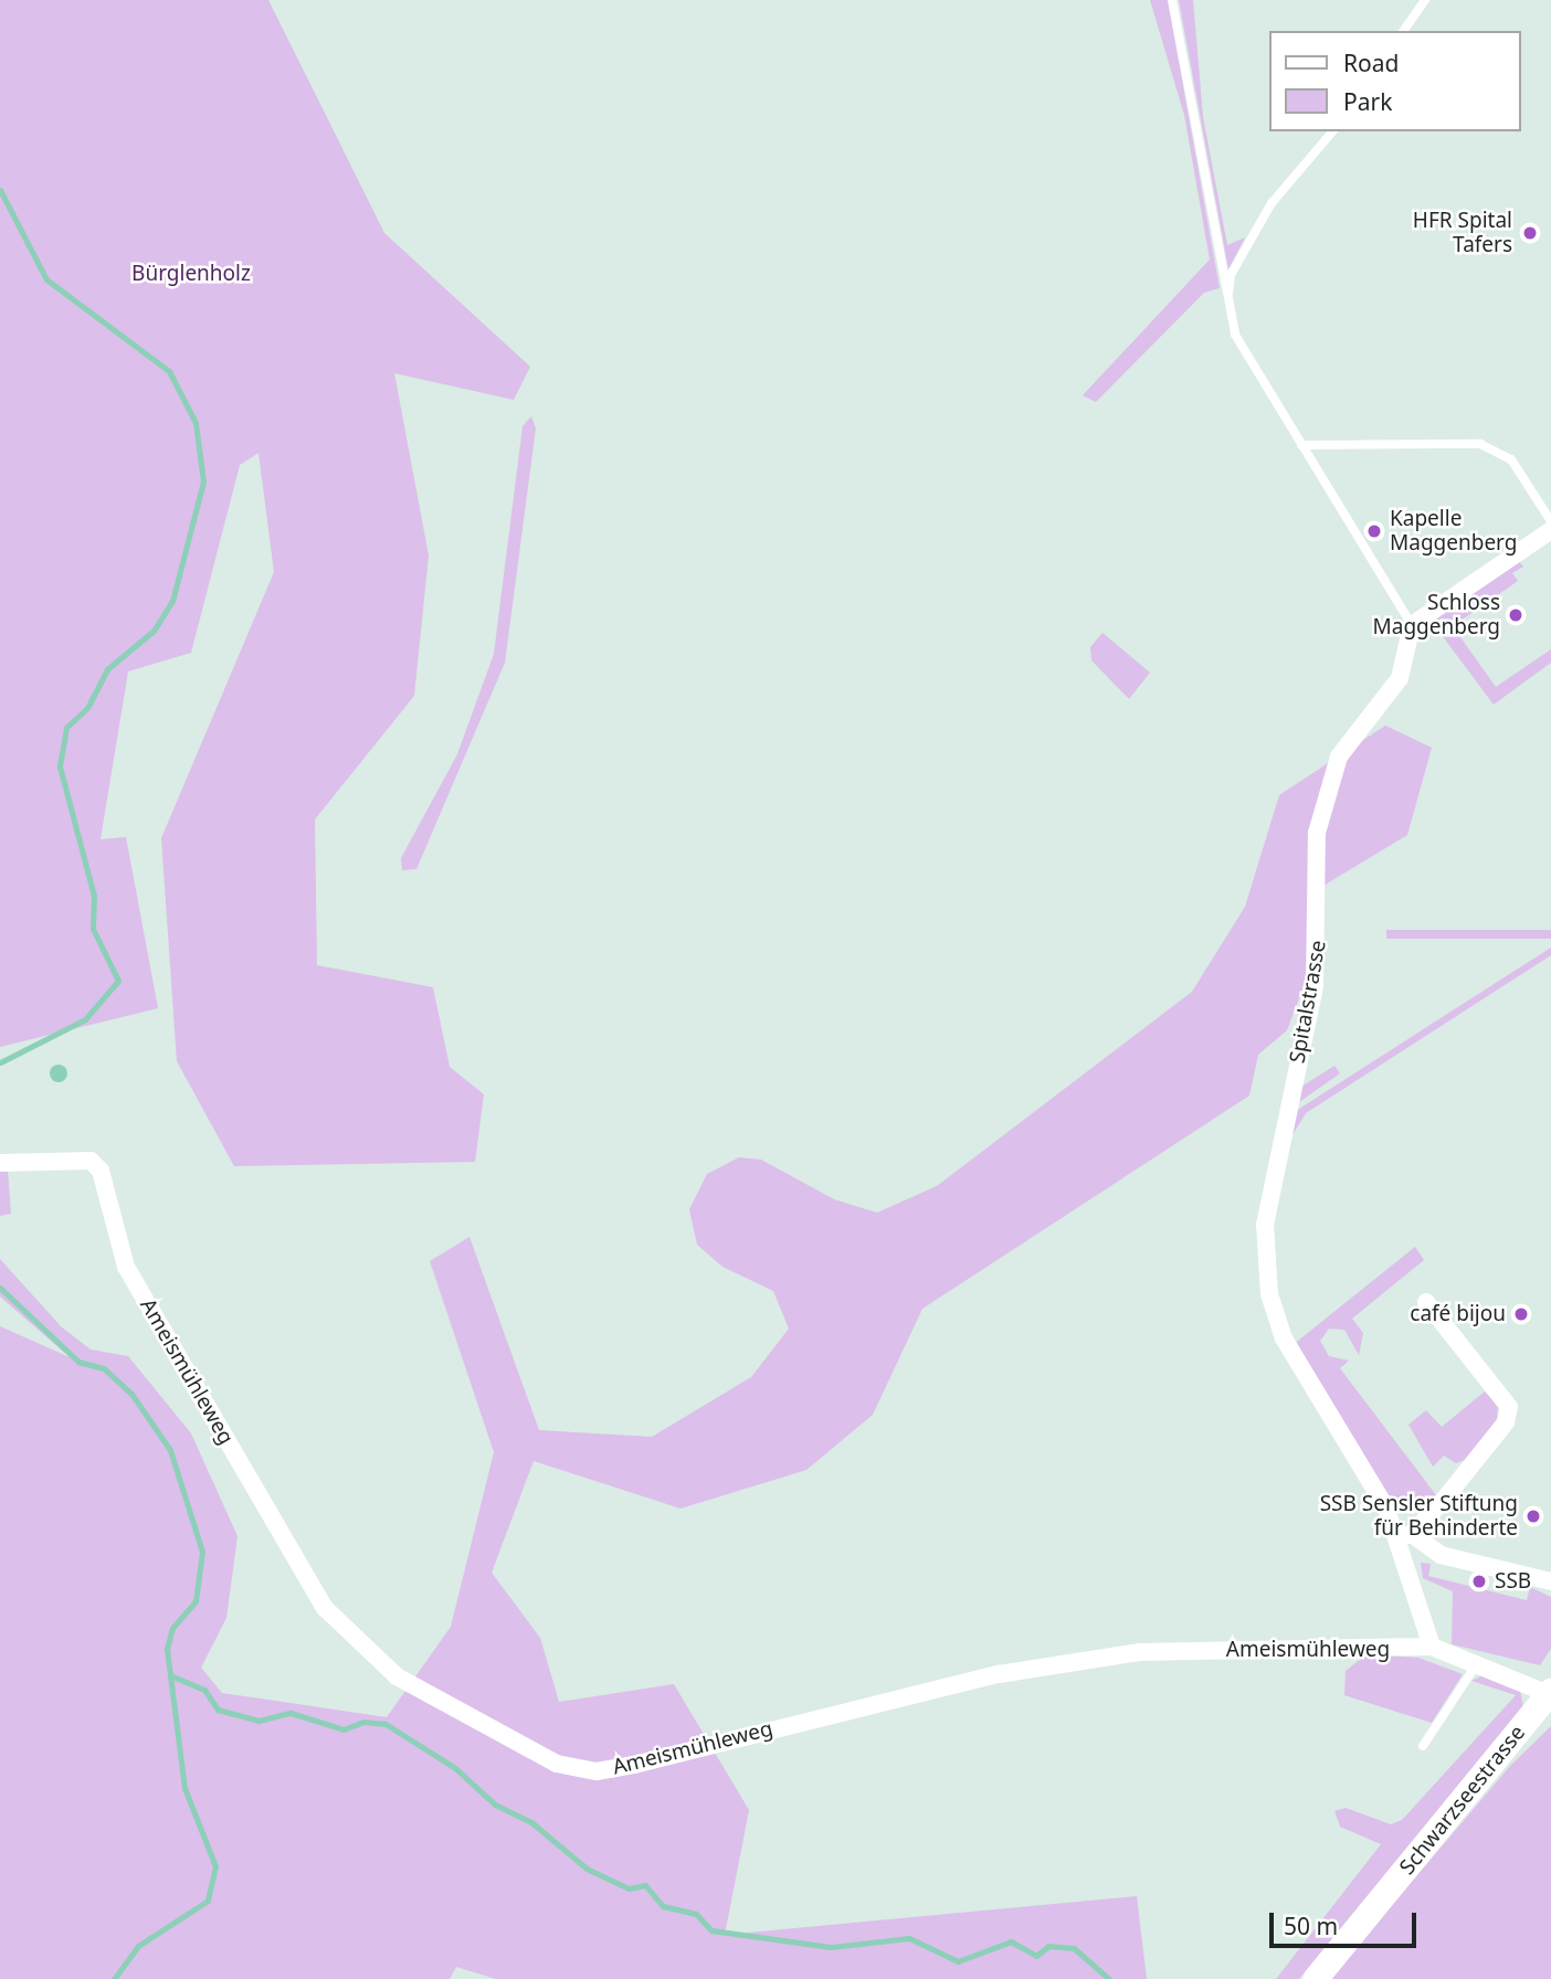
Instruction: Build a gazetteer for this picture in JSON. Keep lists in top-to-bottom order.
{
  "streets": {
    "main road": ["Schwarzseestrasse"],
    "street": ["Spitalstrasse", "Ameismühleweg"]
  },
  "crossings": [
    ["Spitalstrasse", "Ameismühleweg"],
    ["Ameismühleweg", "Schwarzseestrasse"]
  ],
  "parks": ["Bürglenholz"],
  "places": [
    "HFR Spital Tafers",
    "Kapelle Maggenberg",
    "Schloss Maggenberg",
    "café bijou",
    "SSB Sensler Stiftung für Behinderte",
    "SSB"
  ],
  "legend": ["Road", "Park"],
  "scale_bar": "50 m"
}
